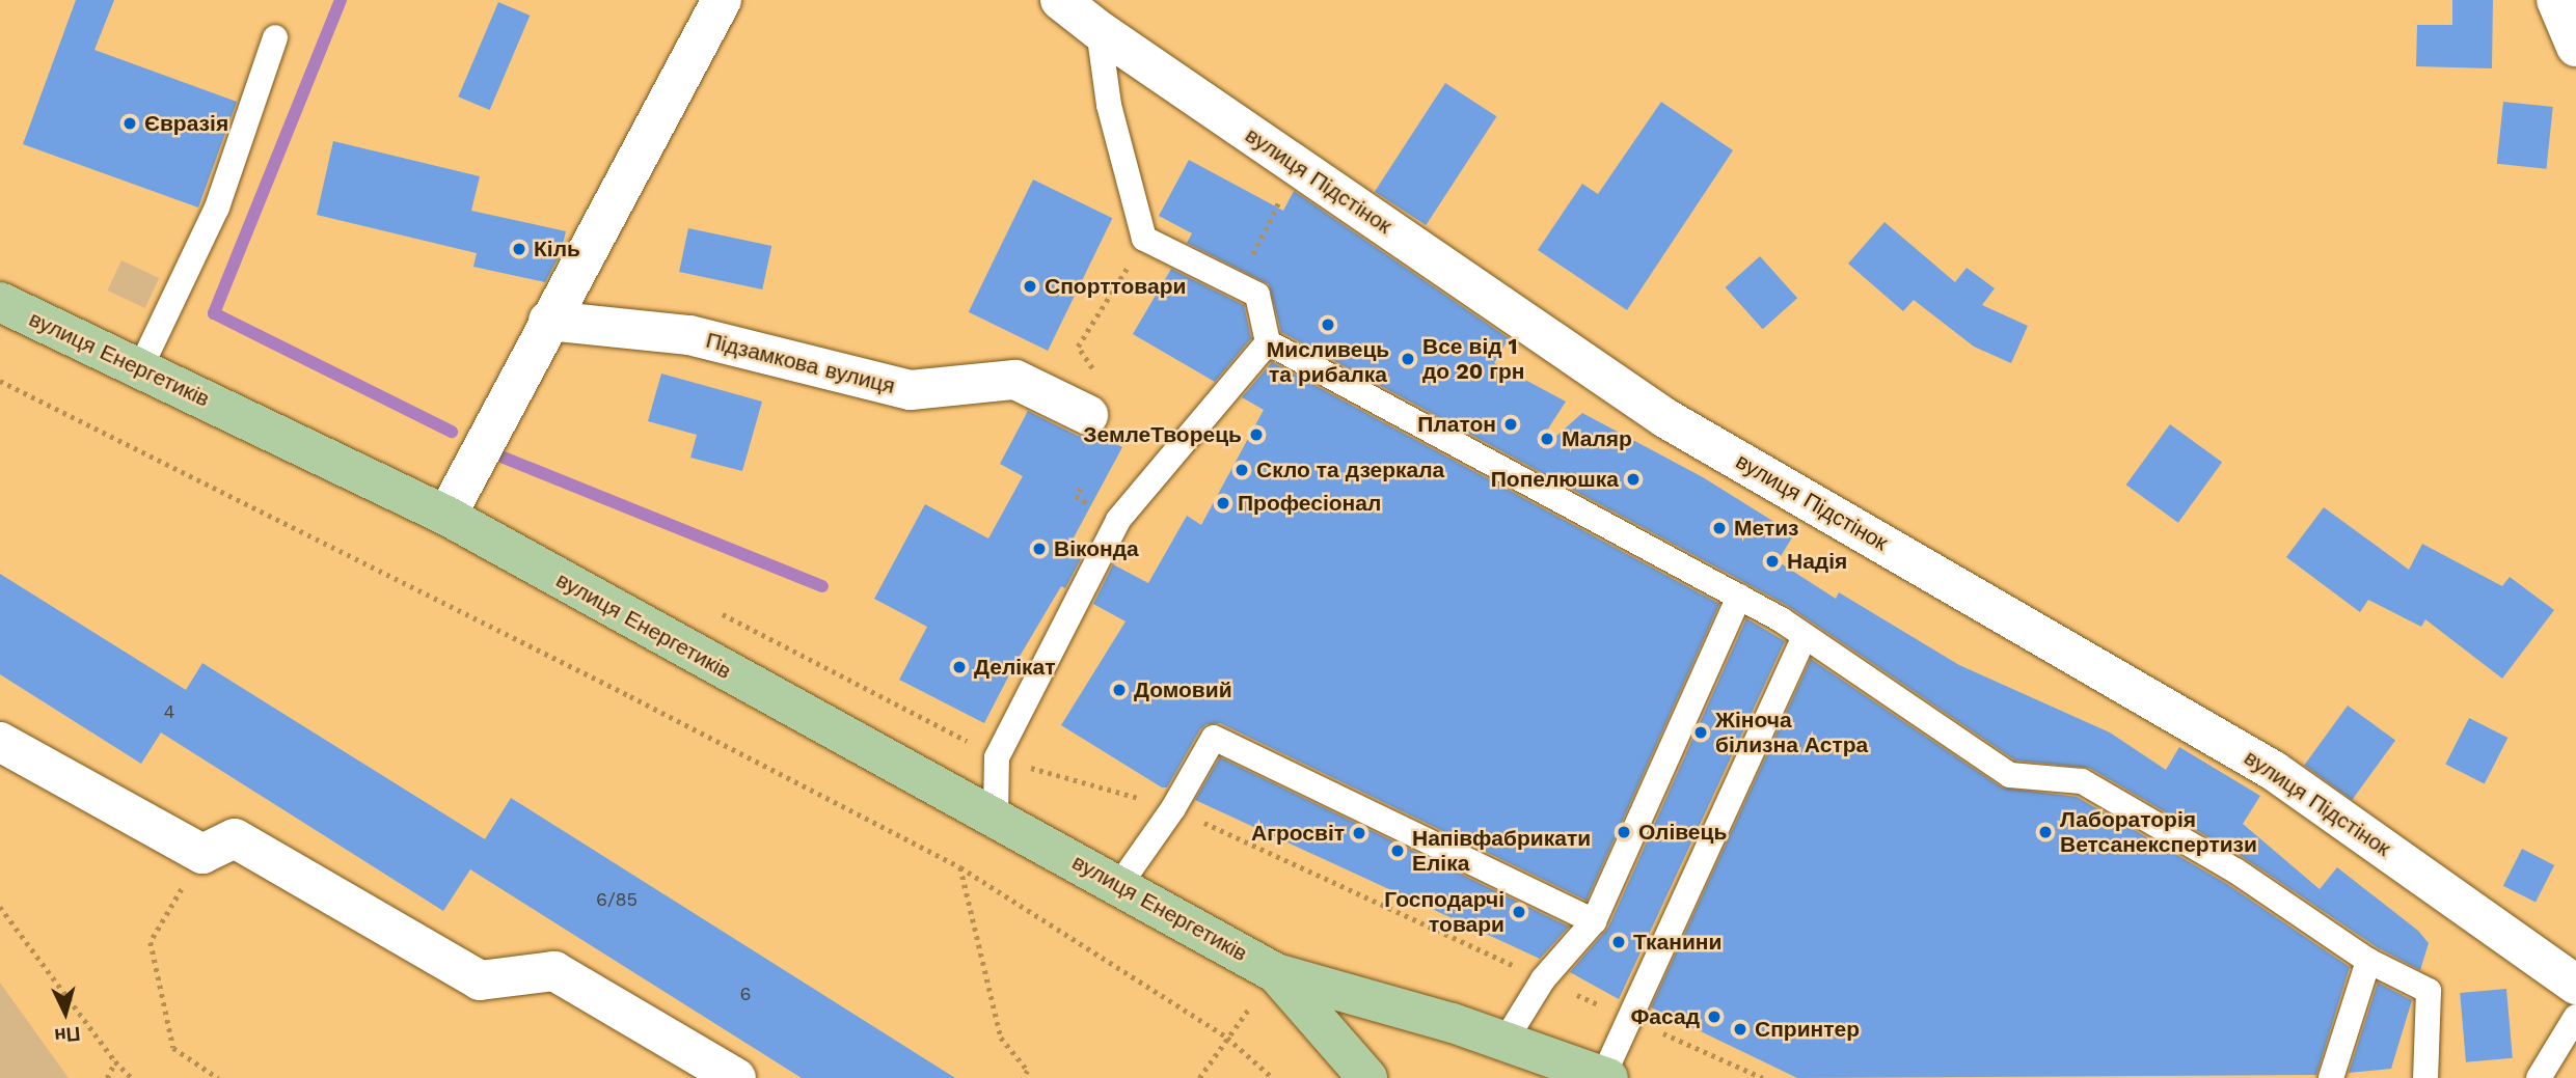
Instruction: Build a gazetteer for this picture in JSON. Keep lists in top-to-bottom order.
{
  "streets": {
    "main road": ["вулиця Енергетиків"],
    "street": ["вулиця Підстінок", "Підзамкова вулиця"]
  },
  "places": [
    "Євразія",
    "Кіль",
    "Спорттовари",
    "Мисливець та рибалка",
    "Все від 1 до 20 грн",
    "Платон",
    "ЗемлеТворець",
    "Маляр",
    "Скло та дзеркала",
    "Попелюшка",
    "Професіонал",
    "Метиз",
    "Віконда",
    "Надія",
    "Делікат",
    "Домовий",
    "Жіноча білизна Астра",
    "Олівець",
    "Лабораторія Ветсанекспертизи",
    "Агросвіт",
    "Напівфабрикати Еліка",
    "Господарчі товари",
    "Тканини",
    "Фасад",
    "Спринтер"
  ],
  "house_numbers": ["4", "6/85", "6"],
  "north": "bottom"
}
